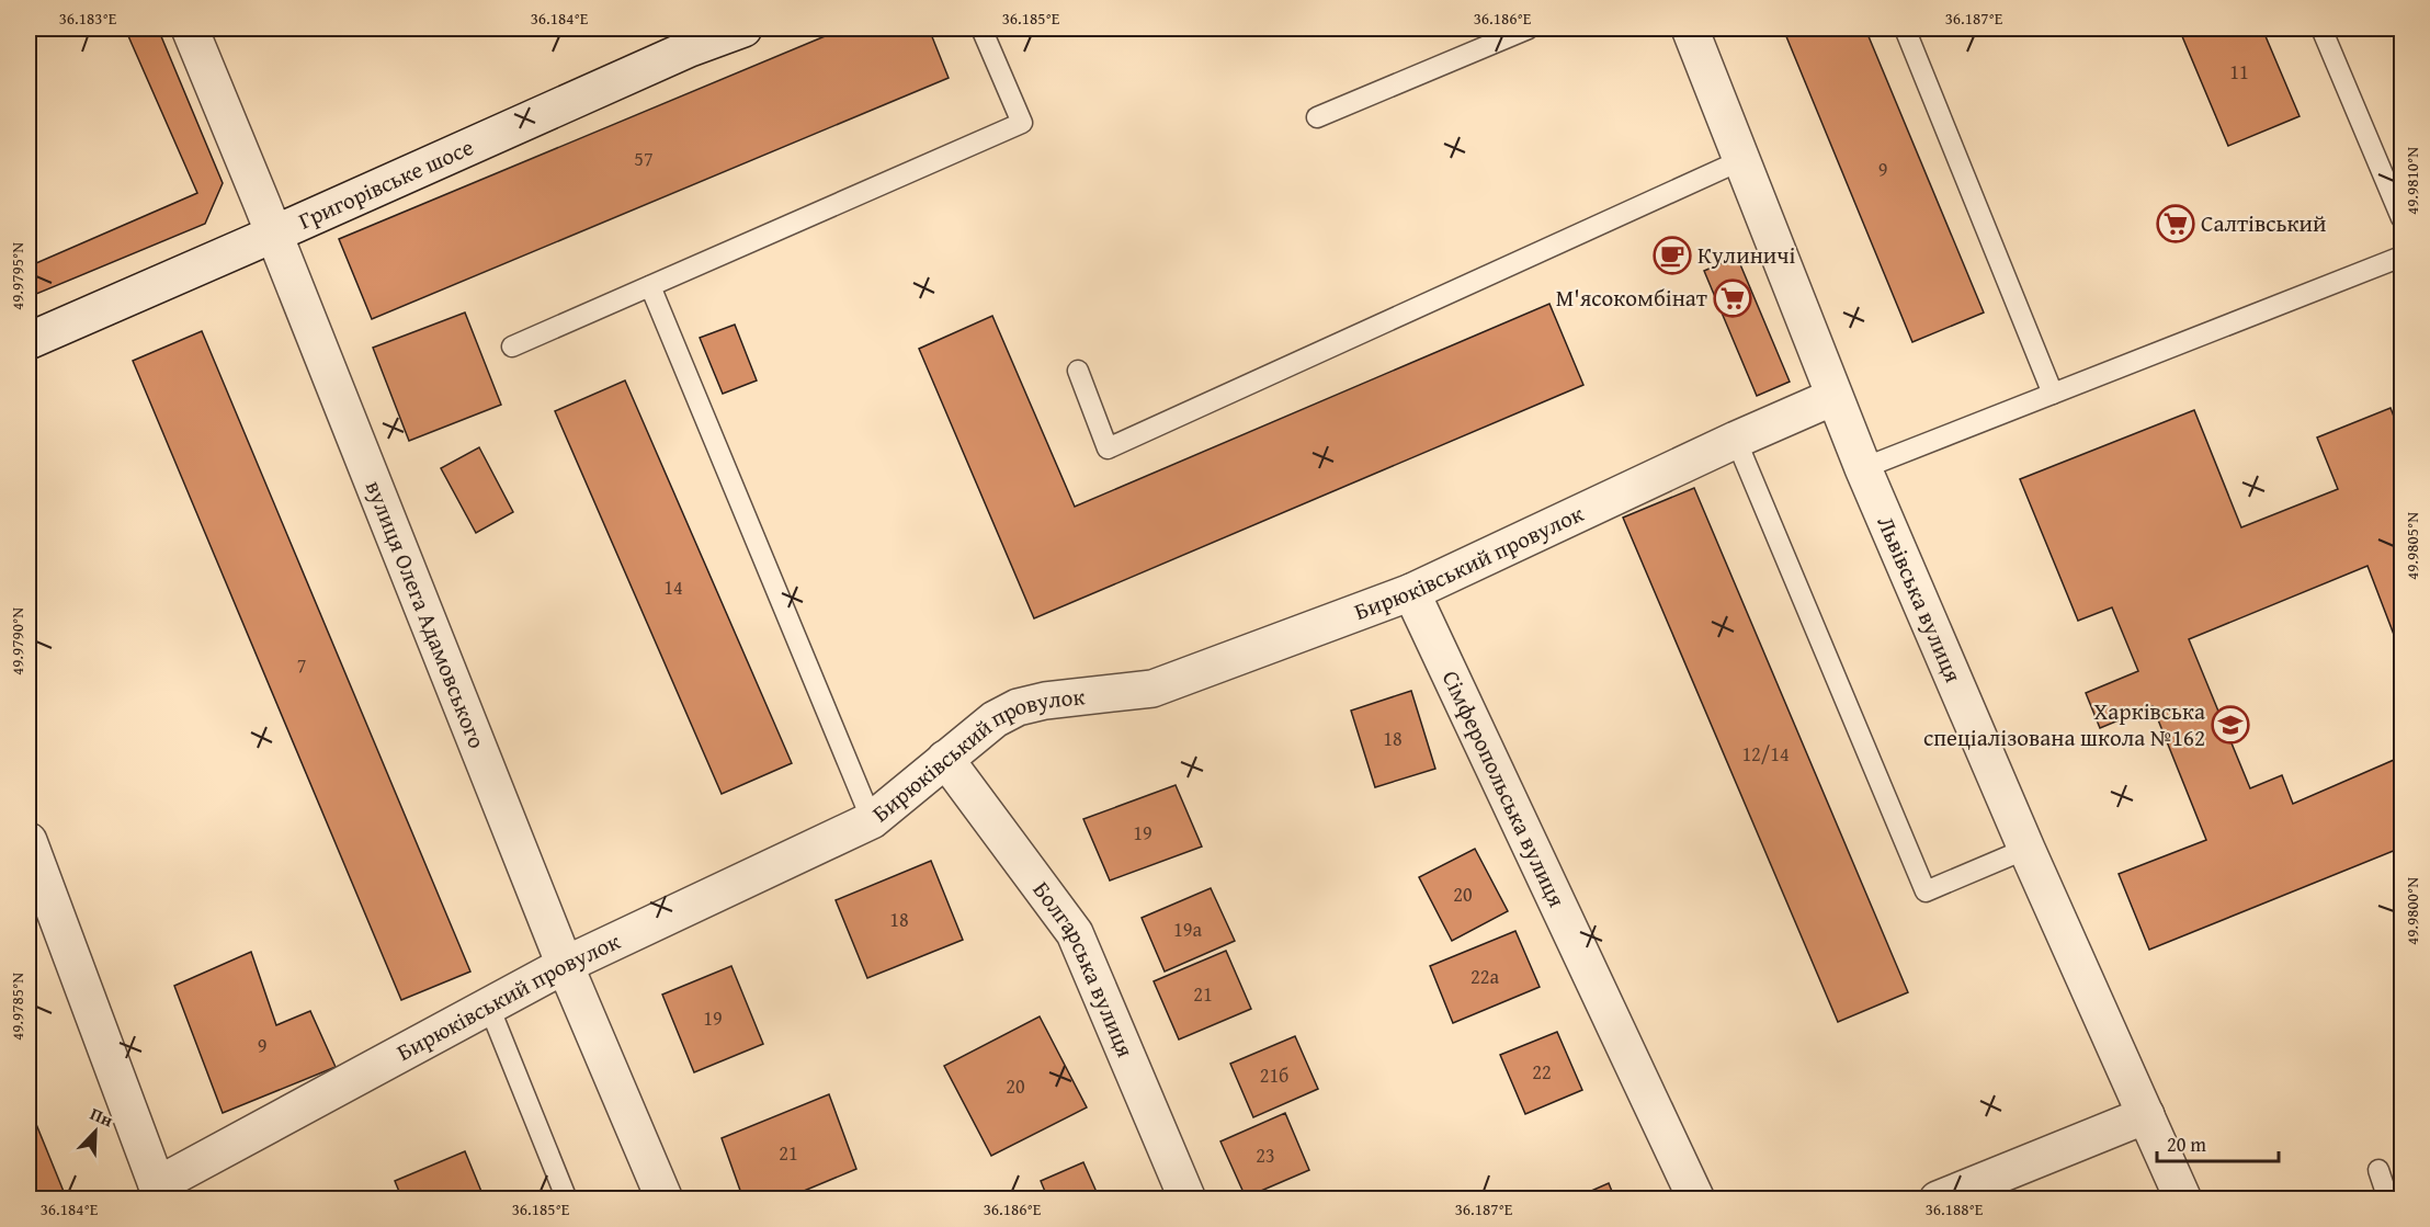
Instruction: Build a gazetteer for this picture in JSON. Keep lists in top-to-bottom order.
{
  "streets": {
    "street": [
      "Григорівське шосе",
      "Бирюківський провулок",
      "Львівська вулиця",
      "вулиця Олега Адамовського",
      "Сімферопольська вулиця",
      "Болгарська вулиця"
    ]
  },
  "crossings": [
    ["Григорівське шосе", "вулиця Олега Адамовського"],
    ["Бирюківський провулок", "Львівська вулиця"],
    ["Бирюківський провулок", "вулиця Олега Адамовського"],
    ["Бирюківський провулок", "Сімферопольська вулиця"],
    ["Бирюківський провулок", "Болгарська вулиця"]
  ],
  "places": {
    "supermarket": ["Салтівський", "М'ясокомбінат"],
    "cafe": ["Кулиничі"],
    "school or university": ["Харківська спеціалізована школа №162"]
  },
  "house_numbers": [
    "11",
    "57",
    "9",
    "14",
    "7",
    "18",
    "12/14",
    "19",
    "20",
    "18",
    "19а",
    "22а",
    "21",
    "19",
    "9",
    "22",
    "21б",
    "20",
    "21",
    "23"
  ],
  "scale_bar": "20 m",
  "north": "top right",
  "coordinates": [
    "36.183°E",
    "36.184°E",
    "36.185°E",
    "36.186°E",
    "36.187°E",
    "49.9810°N",
    "49.9795°N",
    "49.9805°N",
    "49.9790°N",
    "49.9800°N",
    "49.9785°N",
    "36.188°E"
  ]
}
